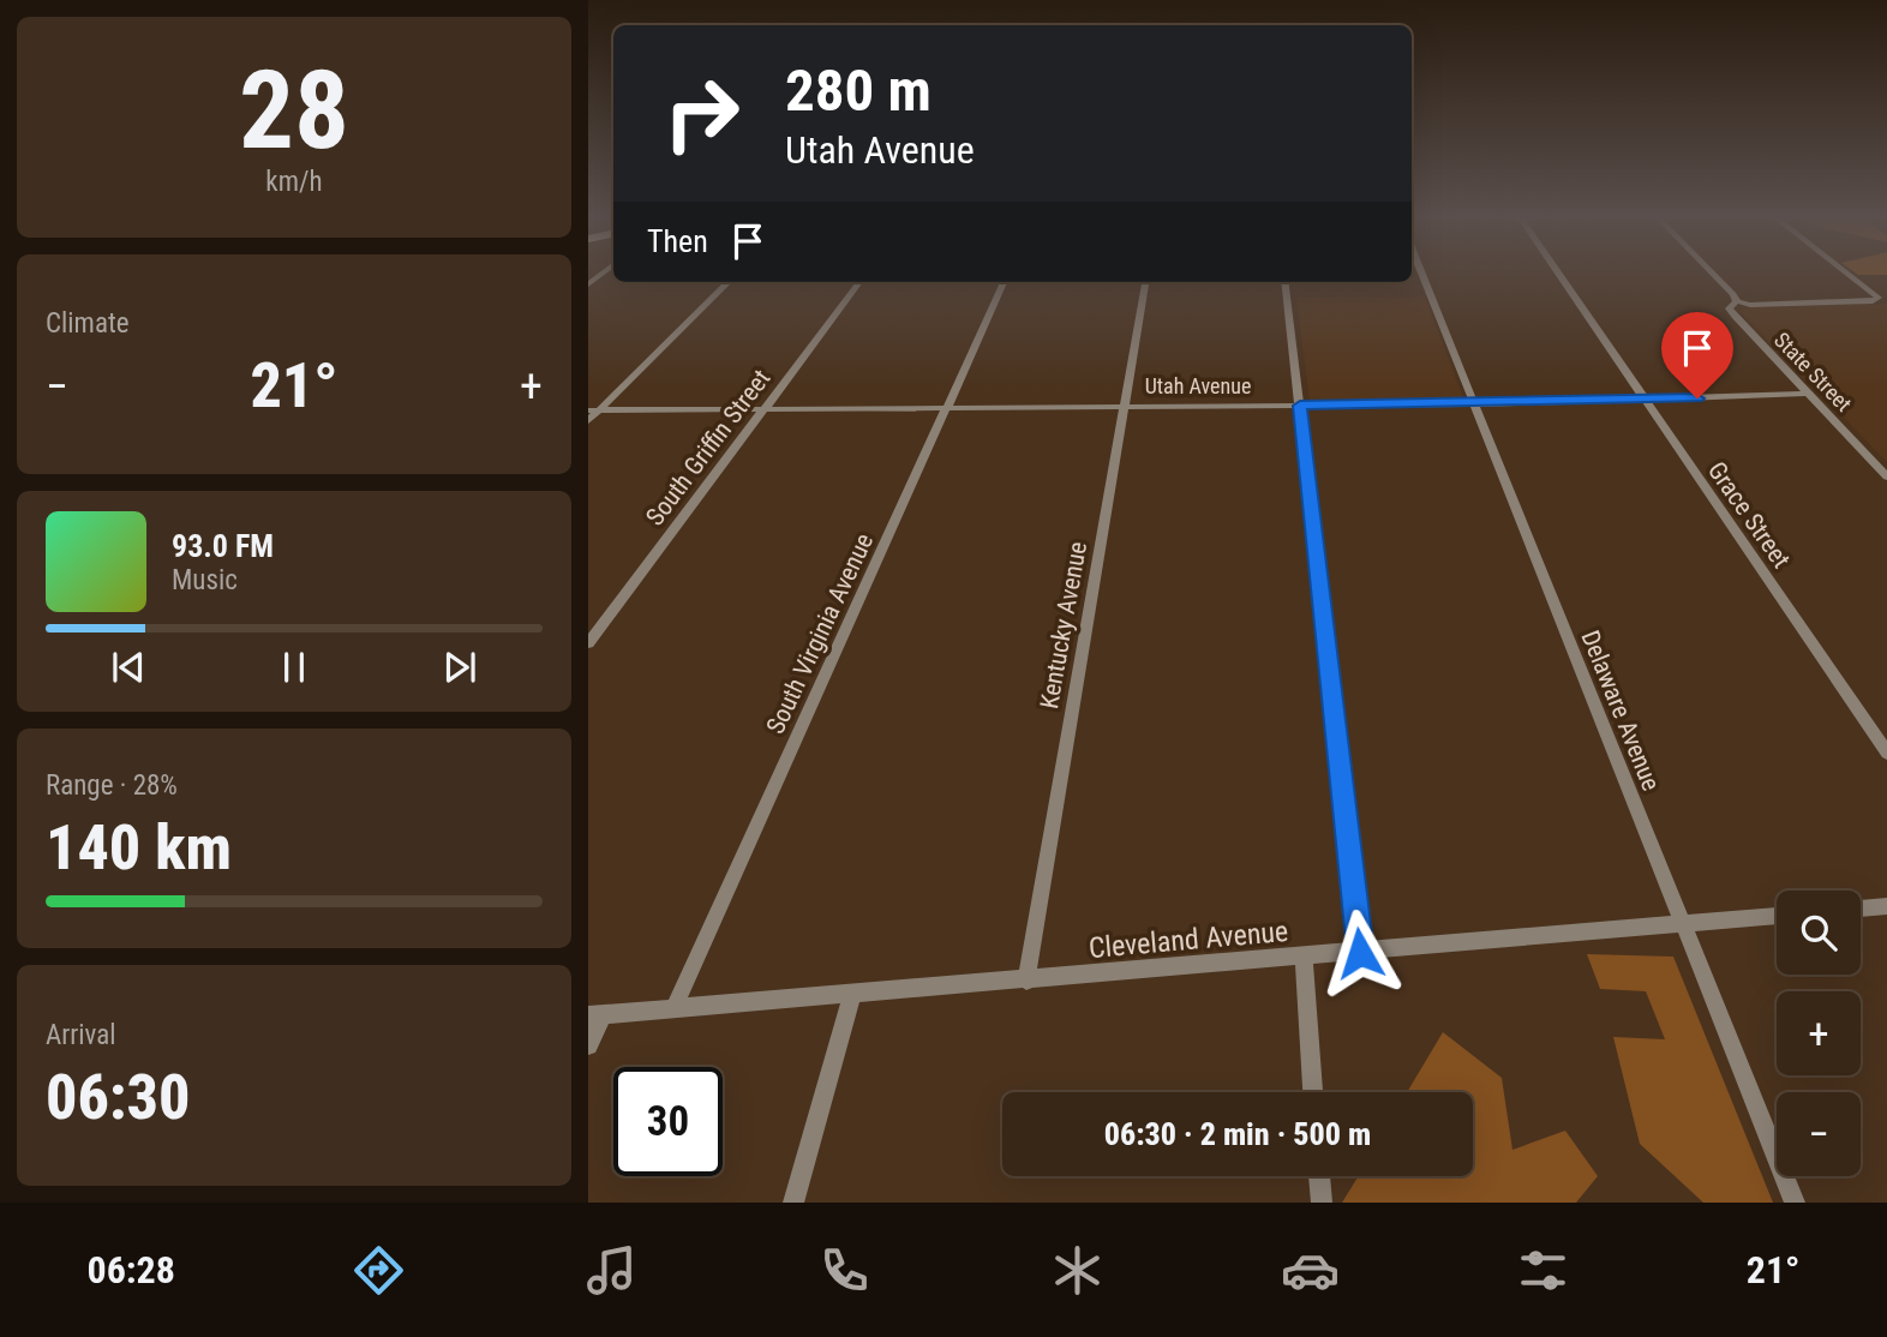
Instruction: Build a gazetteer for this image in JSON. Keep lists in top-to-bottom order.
{
  "streets": {
    "street": [
      "State Street",
      "Utah Avenue",
      "South Griffin Street",
      "Grace Street",
      "Kentucky Avenue",
      "South Virginia Avenue",
      "Delaware Avenue",
      "Cleveland Avenue"
    ]
  },
  "crossings": [
    ["State Street", "Utah Avenue"],
    ["Utah Avenue", "South Griffin Street"],
    ["Utah Avenue", "Grace Street"],
    ["Utah Avenue", "Kentucky Avenue"],
    ["Utah Avenue", "South Virginia Avenue"],
    ["Utah Avenue", "Delaware Avenue"],
    ["Kentucky Avenue", "Cleveland Avenue"],
    ["South Virginia Avenue", "Cleveland Avenue"],
    ["Delaware Avenue", "Cleveland Avenue"]
  ],
  "page": {
    "tile": [
      ["28", "km/h"],
      "Climate",
      ["Range · 28%", "140 km"],
      ["Arrival", "06:30"]
    ],
    "turn": ["280 m", "Utah Avenue"],
    "then": "Then",
    "heat": ["−", "21°", "+"],
    "song": ["93.0 FM", "Music"],
    "map_buttons": ["+", "−"],
    "limit": "30",
    "trip": "06:30 · 2 min · 500 m",
    "tabs": ["06:28", "21°"]
  }
}
